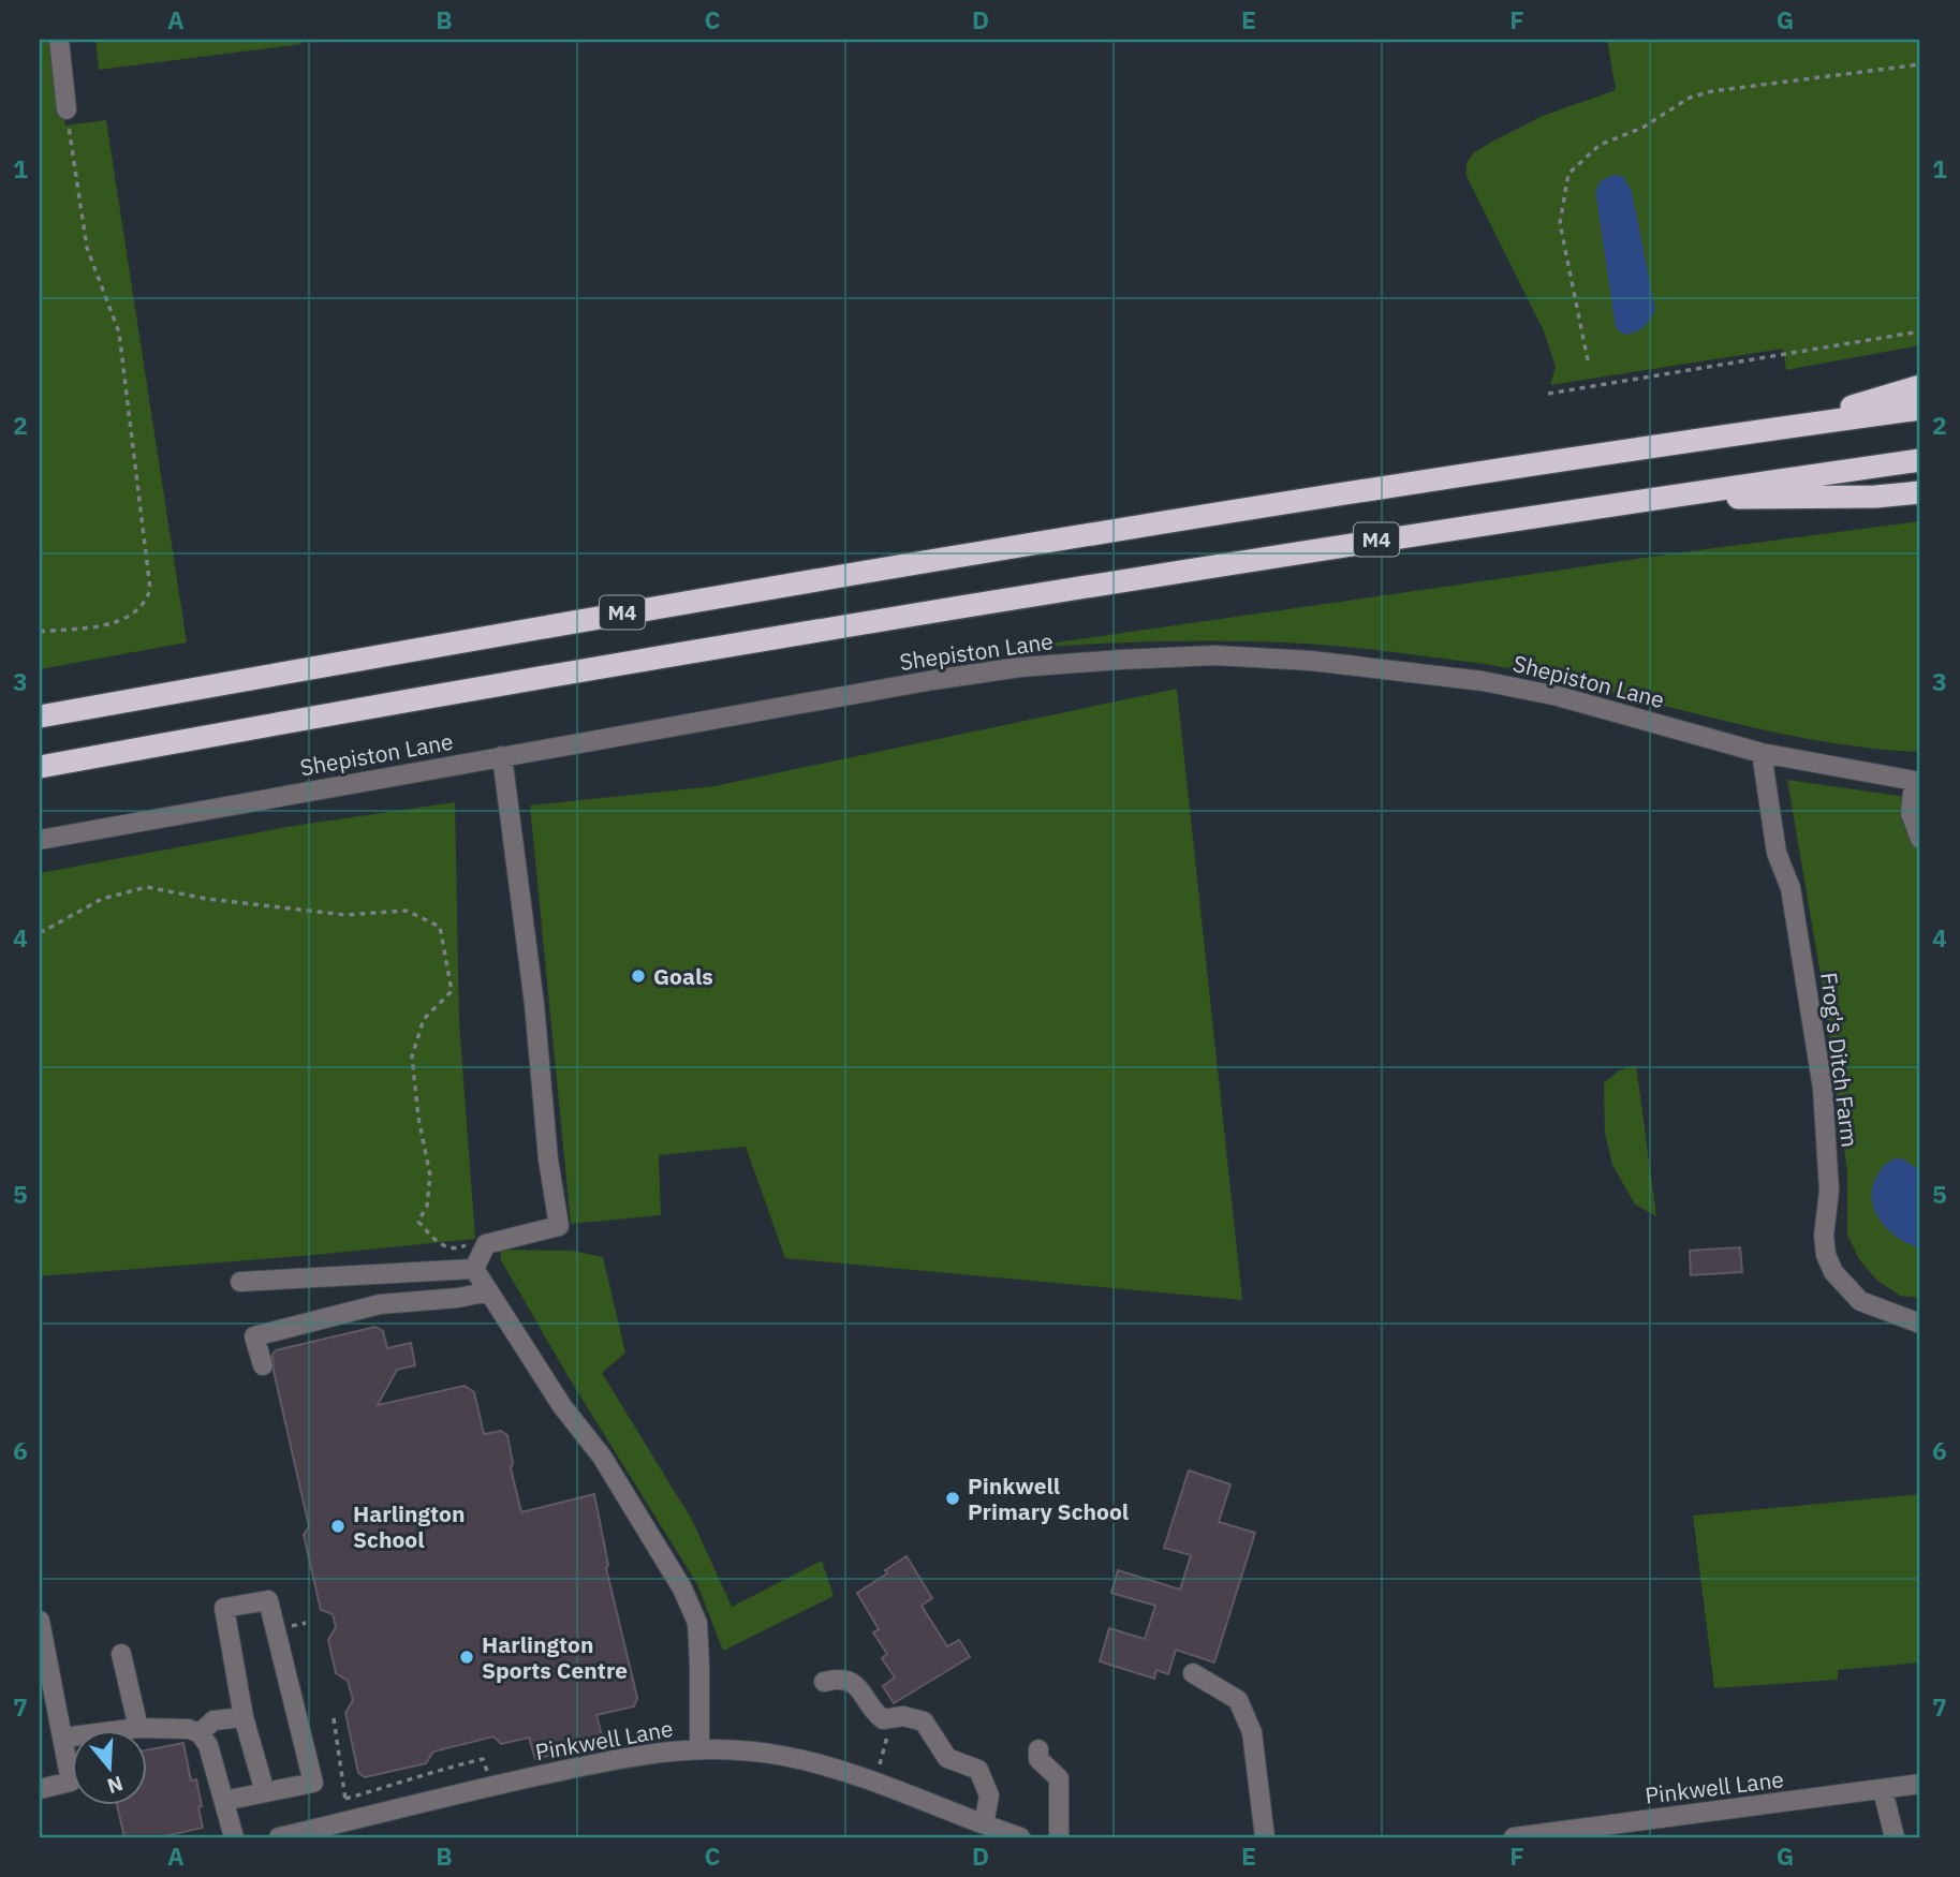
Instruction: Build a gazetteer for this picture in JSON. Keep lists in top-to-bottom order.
{
  "streets": {
    "highway": ["M4"],
    "street": ["Shepiston Lane", "Frog's Ditch Farm", "Pinkwell Lane"]
  },
  "crossings": [
    ["Shepiston Lane", "Frog's Ditch Farm"]
  ],
  "places": [
    "Goals",
    "Pinkwell Primary School",
    "Harlington School",
    "Harlington Sports Centre"
  ],
  "north": "bottom",
  "grid": {
    "columns": [
      "A",
      "B",
      "C",
      "D",
      "E",
      "F",
      "G"
    ],
    "rows": [
      "1",
      "2",
      "3",
      "4",
      "5",
      "6",
      "7"
    ]
  }
}
